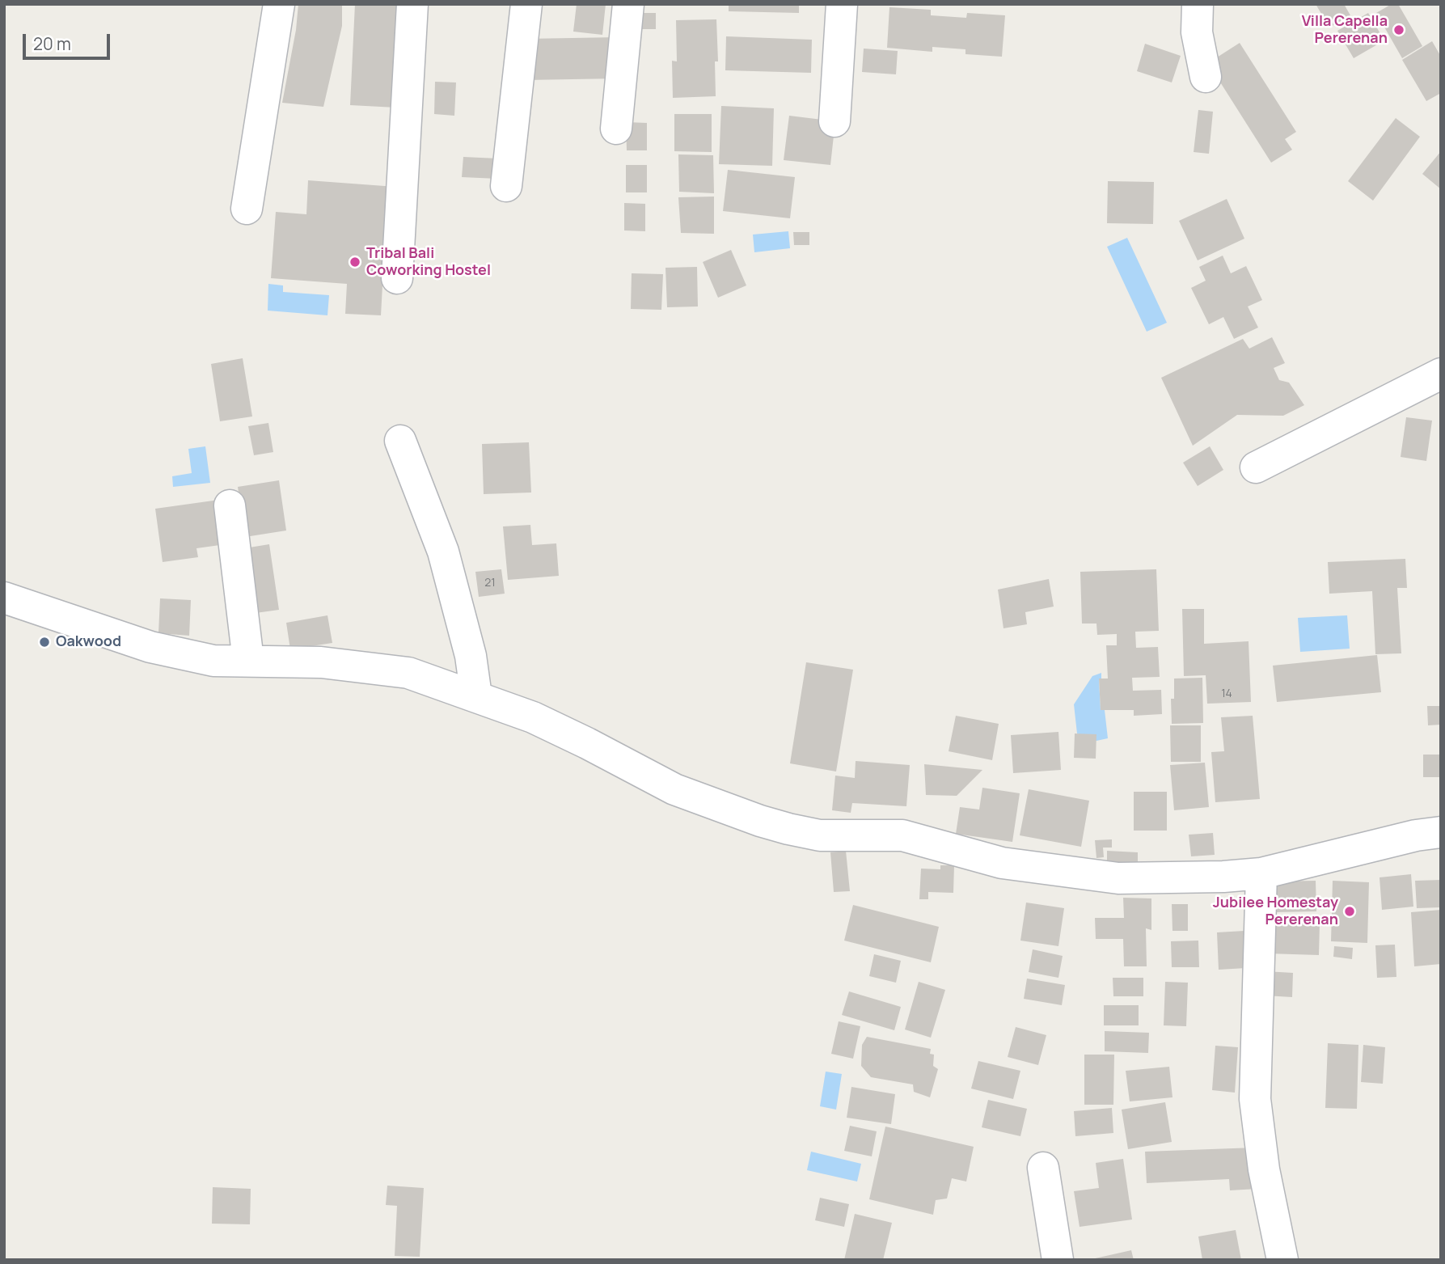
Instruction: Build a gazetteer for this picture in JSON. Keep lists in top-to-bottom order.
{
  "places": [
    "Villa Capella Pererenan",
    "Tribal Bali Coworking Hostel",
    "Oakwood",
    "Jubilee Homestay Pererenan"
  ],
  "house_numbers": ["21", "14"],
  "scale_bar": "20 m"
}
